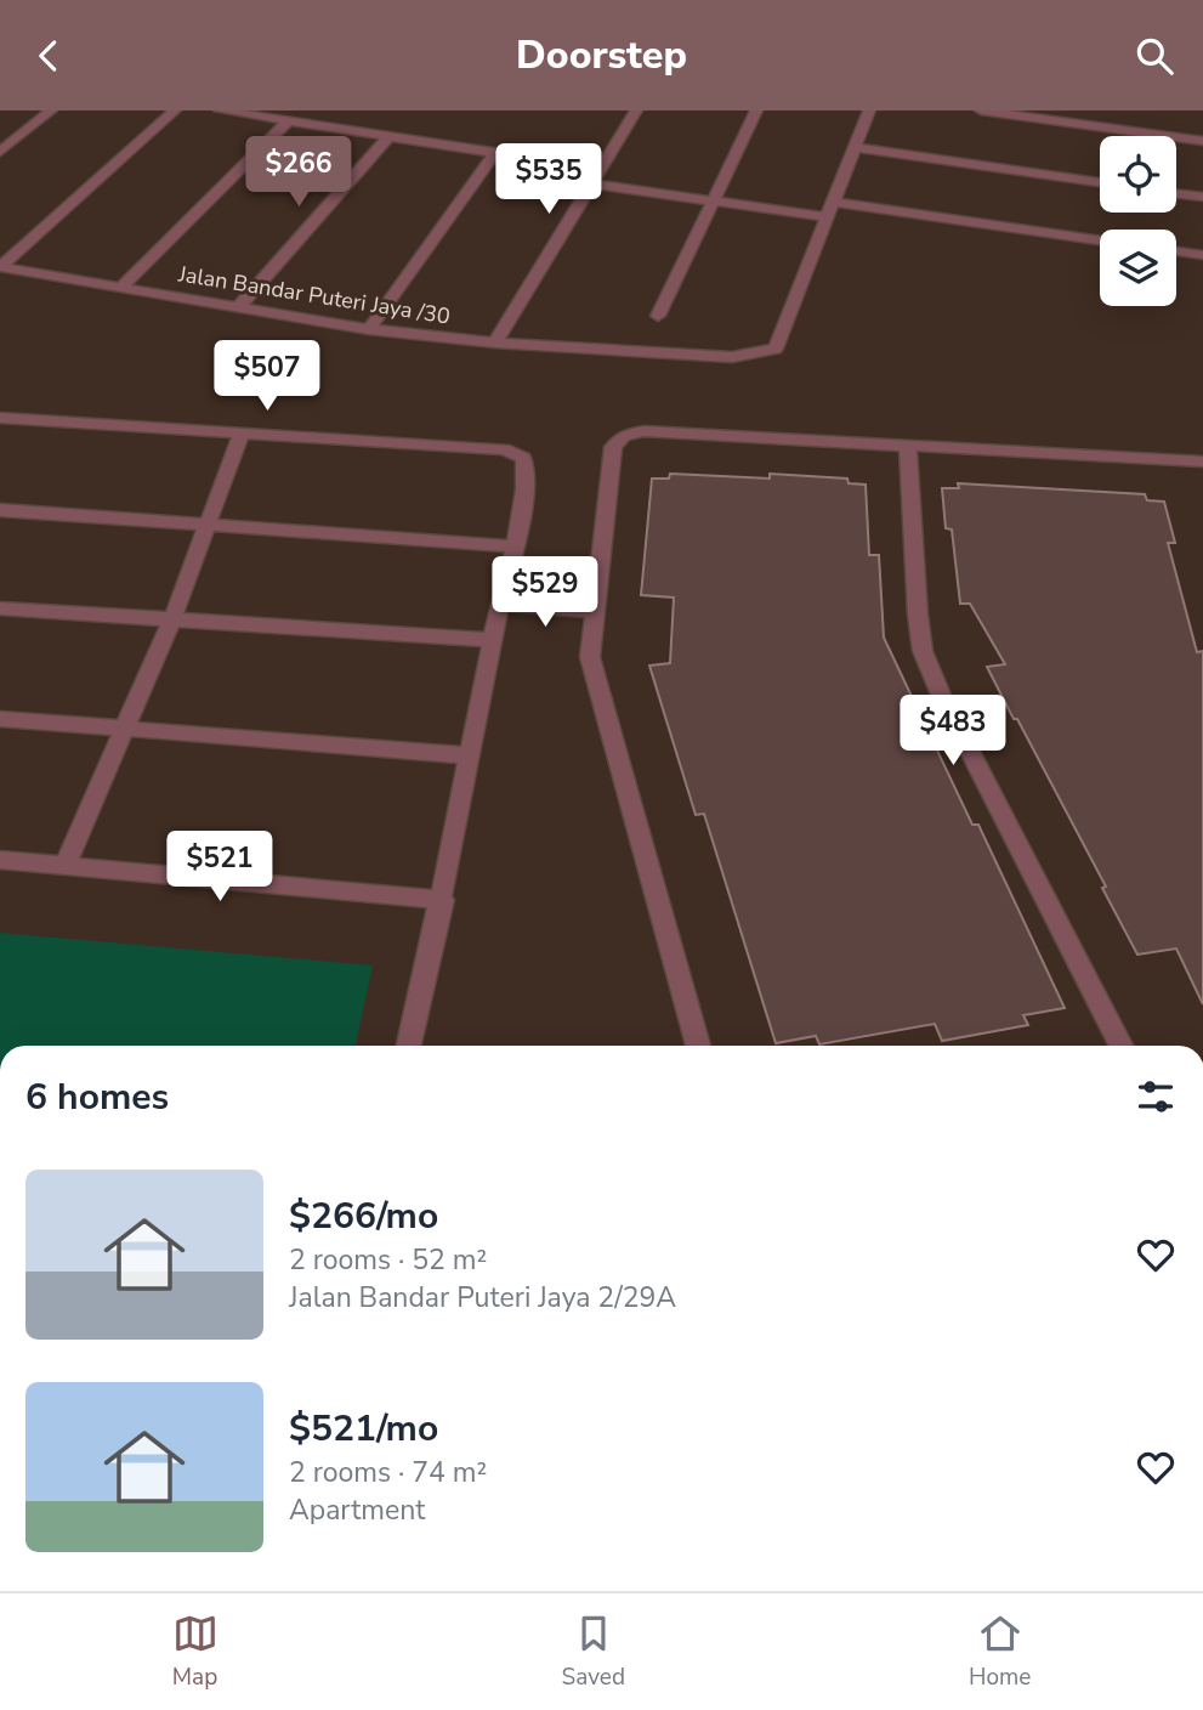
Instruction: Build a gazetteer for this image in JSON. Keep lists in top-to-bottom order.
{
  "streets": {
    "street": ["Jalan Bandar Puteri Jaya /30"]
  },
  "page": {
    "header": "Doorstep",
    "price": [
      "$266",
      "$535",
      "$507",
      "$529",
      "$483",
      "$521"
    ],
    "heading": "6 homes",
    "list": [
      {
        "name": "$266/mo",
        "note": "2 rooms · 52 m² · Jalan Bandar Puteri Jaya 2/29A"
      },
      {
        "name": "$521/mo",
        "note": "2 rooms · 74 m² · Apartment"
      }
    ],
    "tabs": ["Map", "Saved", "Home"]
  }
}
